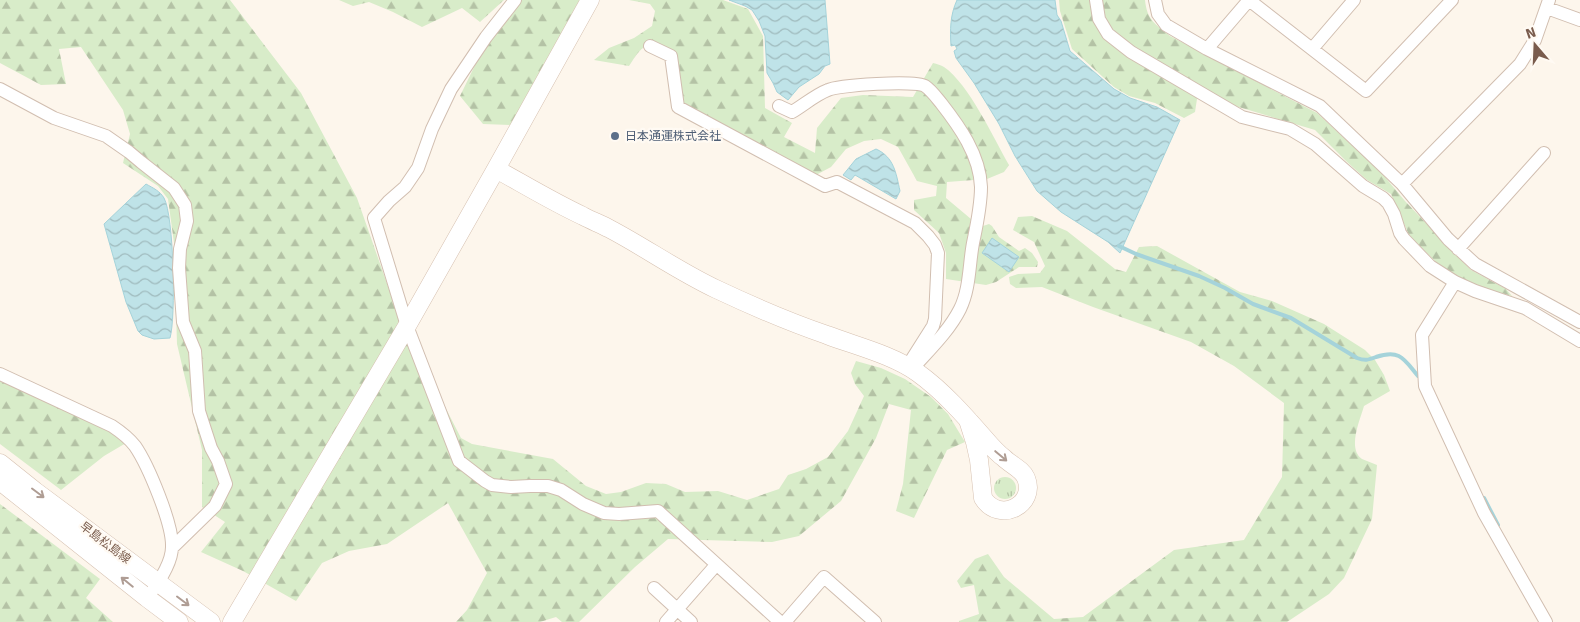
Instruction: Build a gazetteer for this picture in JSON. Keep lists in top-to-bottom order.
{
  "streets": {
    "street": ["早島松島線"]
  },
  "places": ["日本通運株式会社"],
  "north": "top"
}
